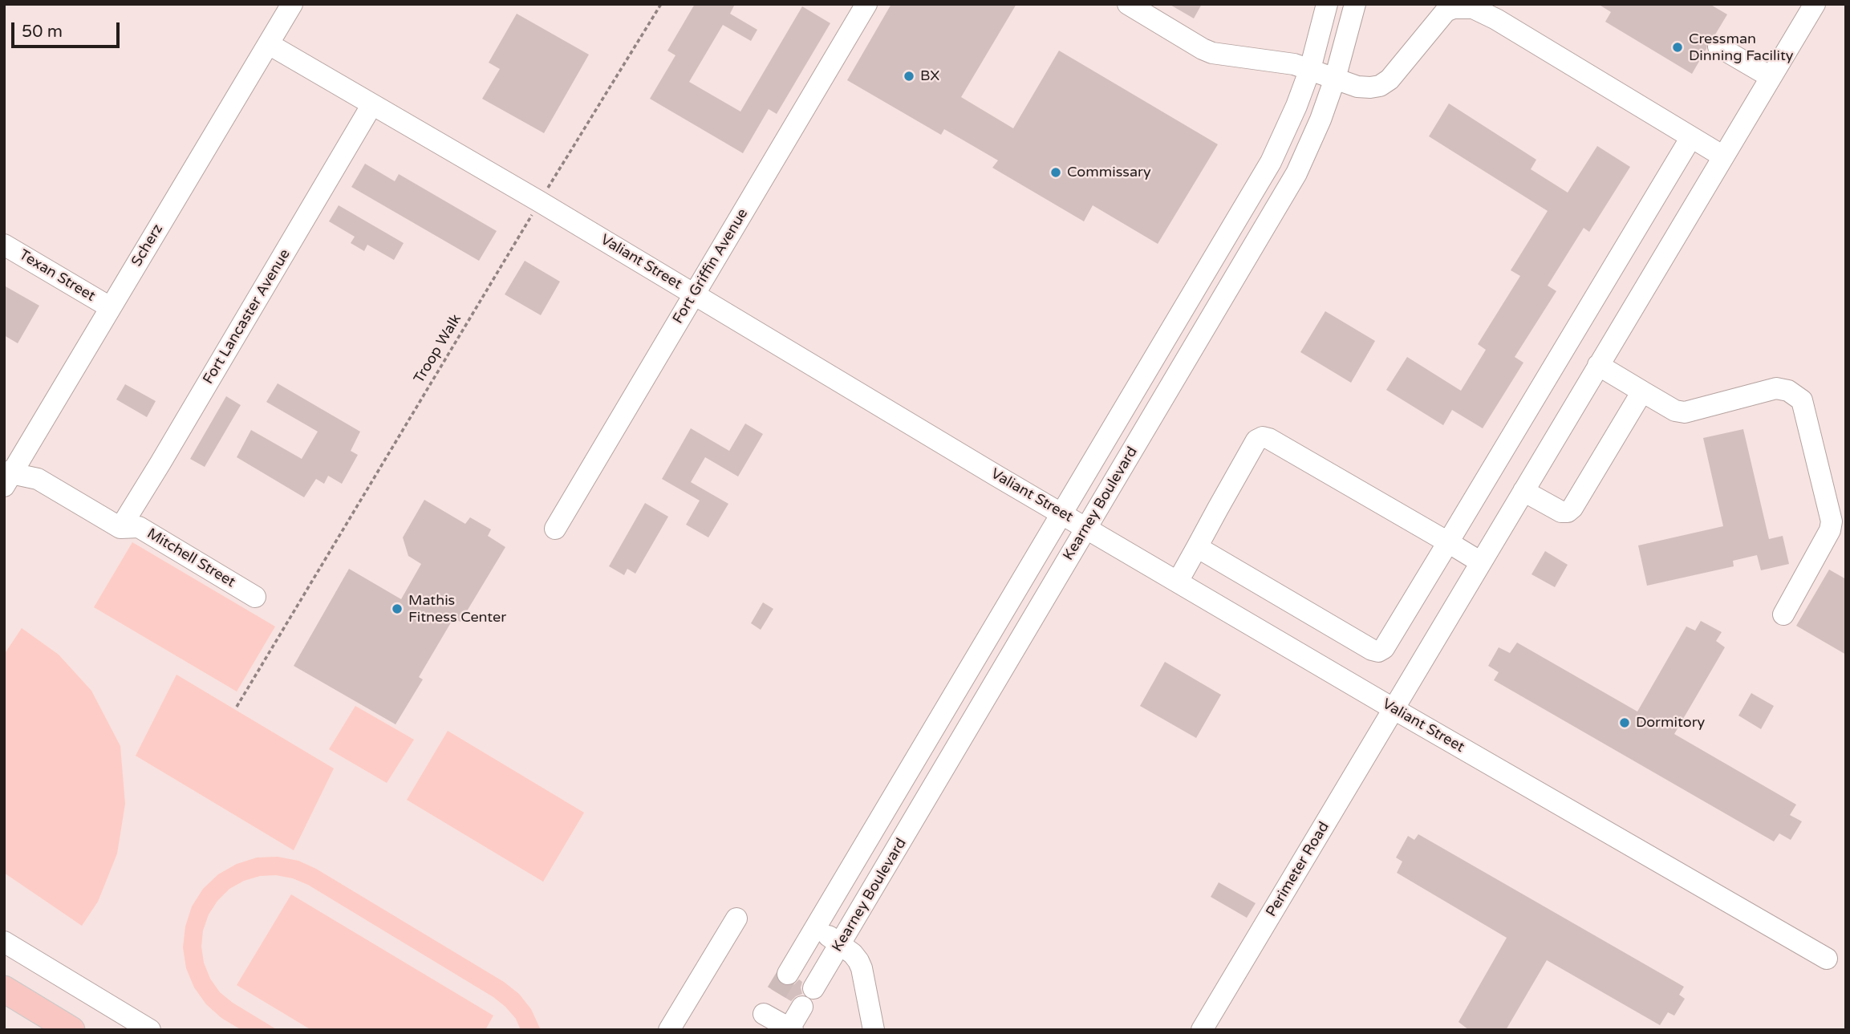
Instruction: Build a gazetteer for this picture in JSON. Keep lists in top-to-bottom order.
{
  "streets": {
    "street": [
      "Scherz",
      "Valiant Street",
      "Fort Griffin Avenue",
      "Texan Street",
      "Fort Lancaster Avenue",
      "Kearney Boulevard",
      "Mitchell Street",
      "Perimeter Road"
    ],
    "path": ["Troop Walk"]
  },
  "crossings": [
    ["Scherz", "Valiant Street"],
    ["Scherz", "Texan Street"],
    ["Scherz", "Mitchell Street"],
    ["Valiant Street", "Fort Griffin Avenue"],
    ["Valiant Street", "Fort Lancaster Avenue"],
    ["Valiant Street", "Troop Walk"],
    ["Valiant Street", "Kearney Boulevard"],
    ["Valiant Street", "Perimeter Road"],
    ["Fort Lancaster Avenue", "Mitchell Street"]
  ],
  "places": [
    "Cressman Dinning Facility",
    "BX",
    "Commissary",
    "Mathis Fitness Center",
    "Dormitory"
  ],
  "scale_bar": "50 m"
}
